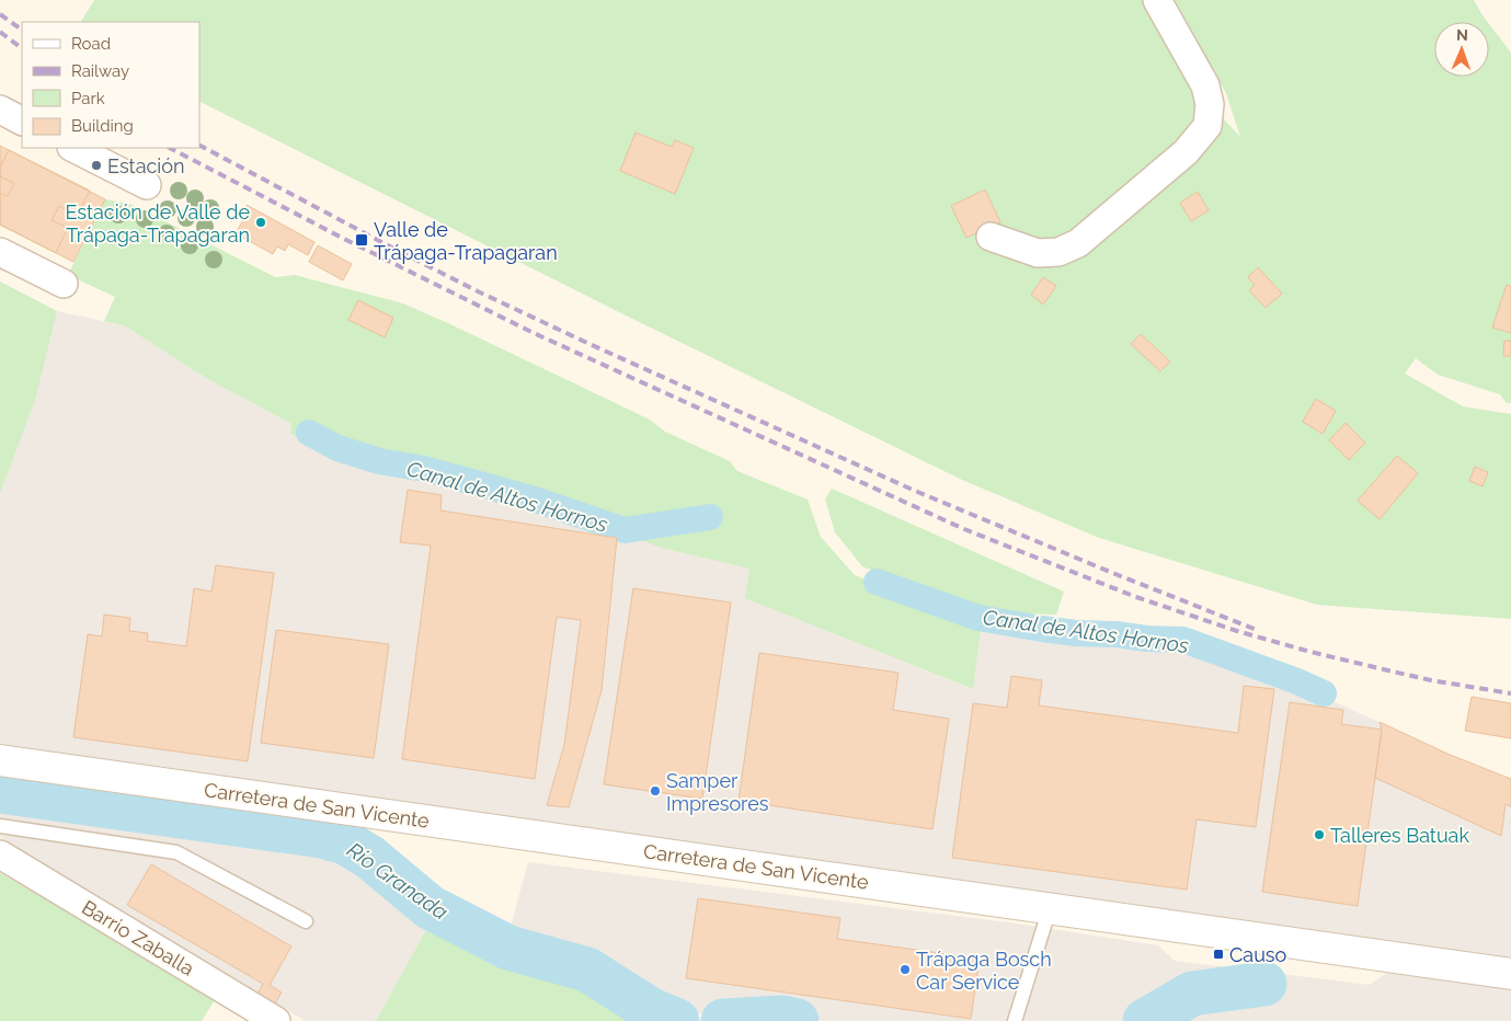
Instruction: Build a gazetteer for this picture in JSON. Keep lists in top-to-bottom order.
{
  "streets": {
    "street": ["Carretera de San Vicente", "Barrio Zaballa"]
  },
  "water": ["Canal de Altos Hornos", "Río Granada"],
  "places": {
    "other": [
      "Estación",
      "Estación de Valle de Trápaga-Trapagaran",
      "Samper Impresores",
      "Talleres Batuak",
      "Trápaga Bosch Car Service"
    ],
    "transit": ["Valle de Trápaga-Trapagaran", "Causo"]
  },
  "legend": [
    "Road",
    "Railway",
    "Park",
    "Building"
  ],
  "north": "top"
}
